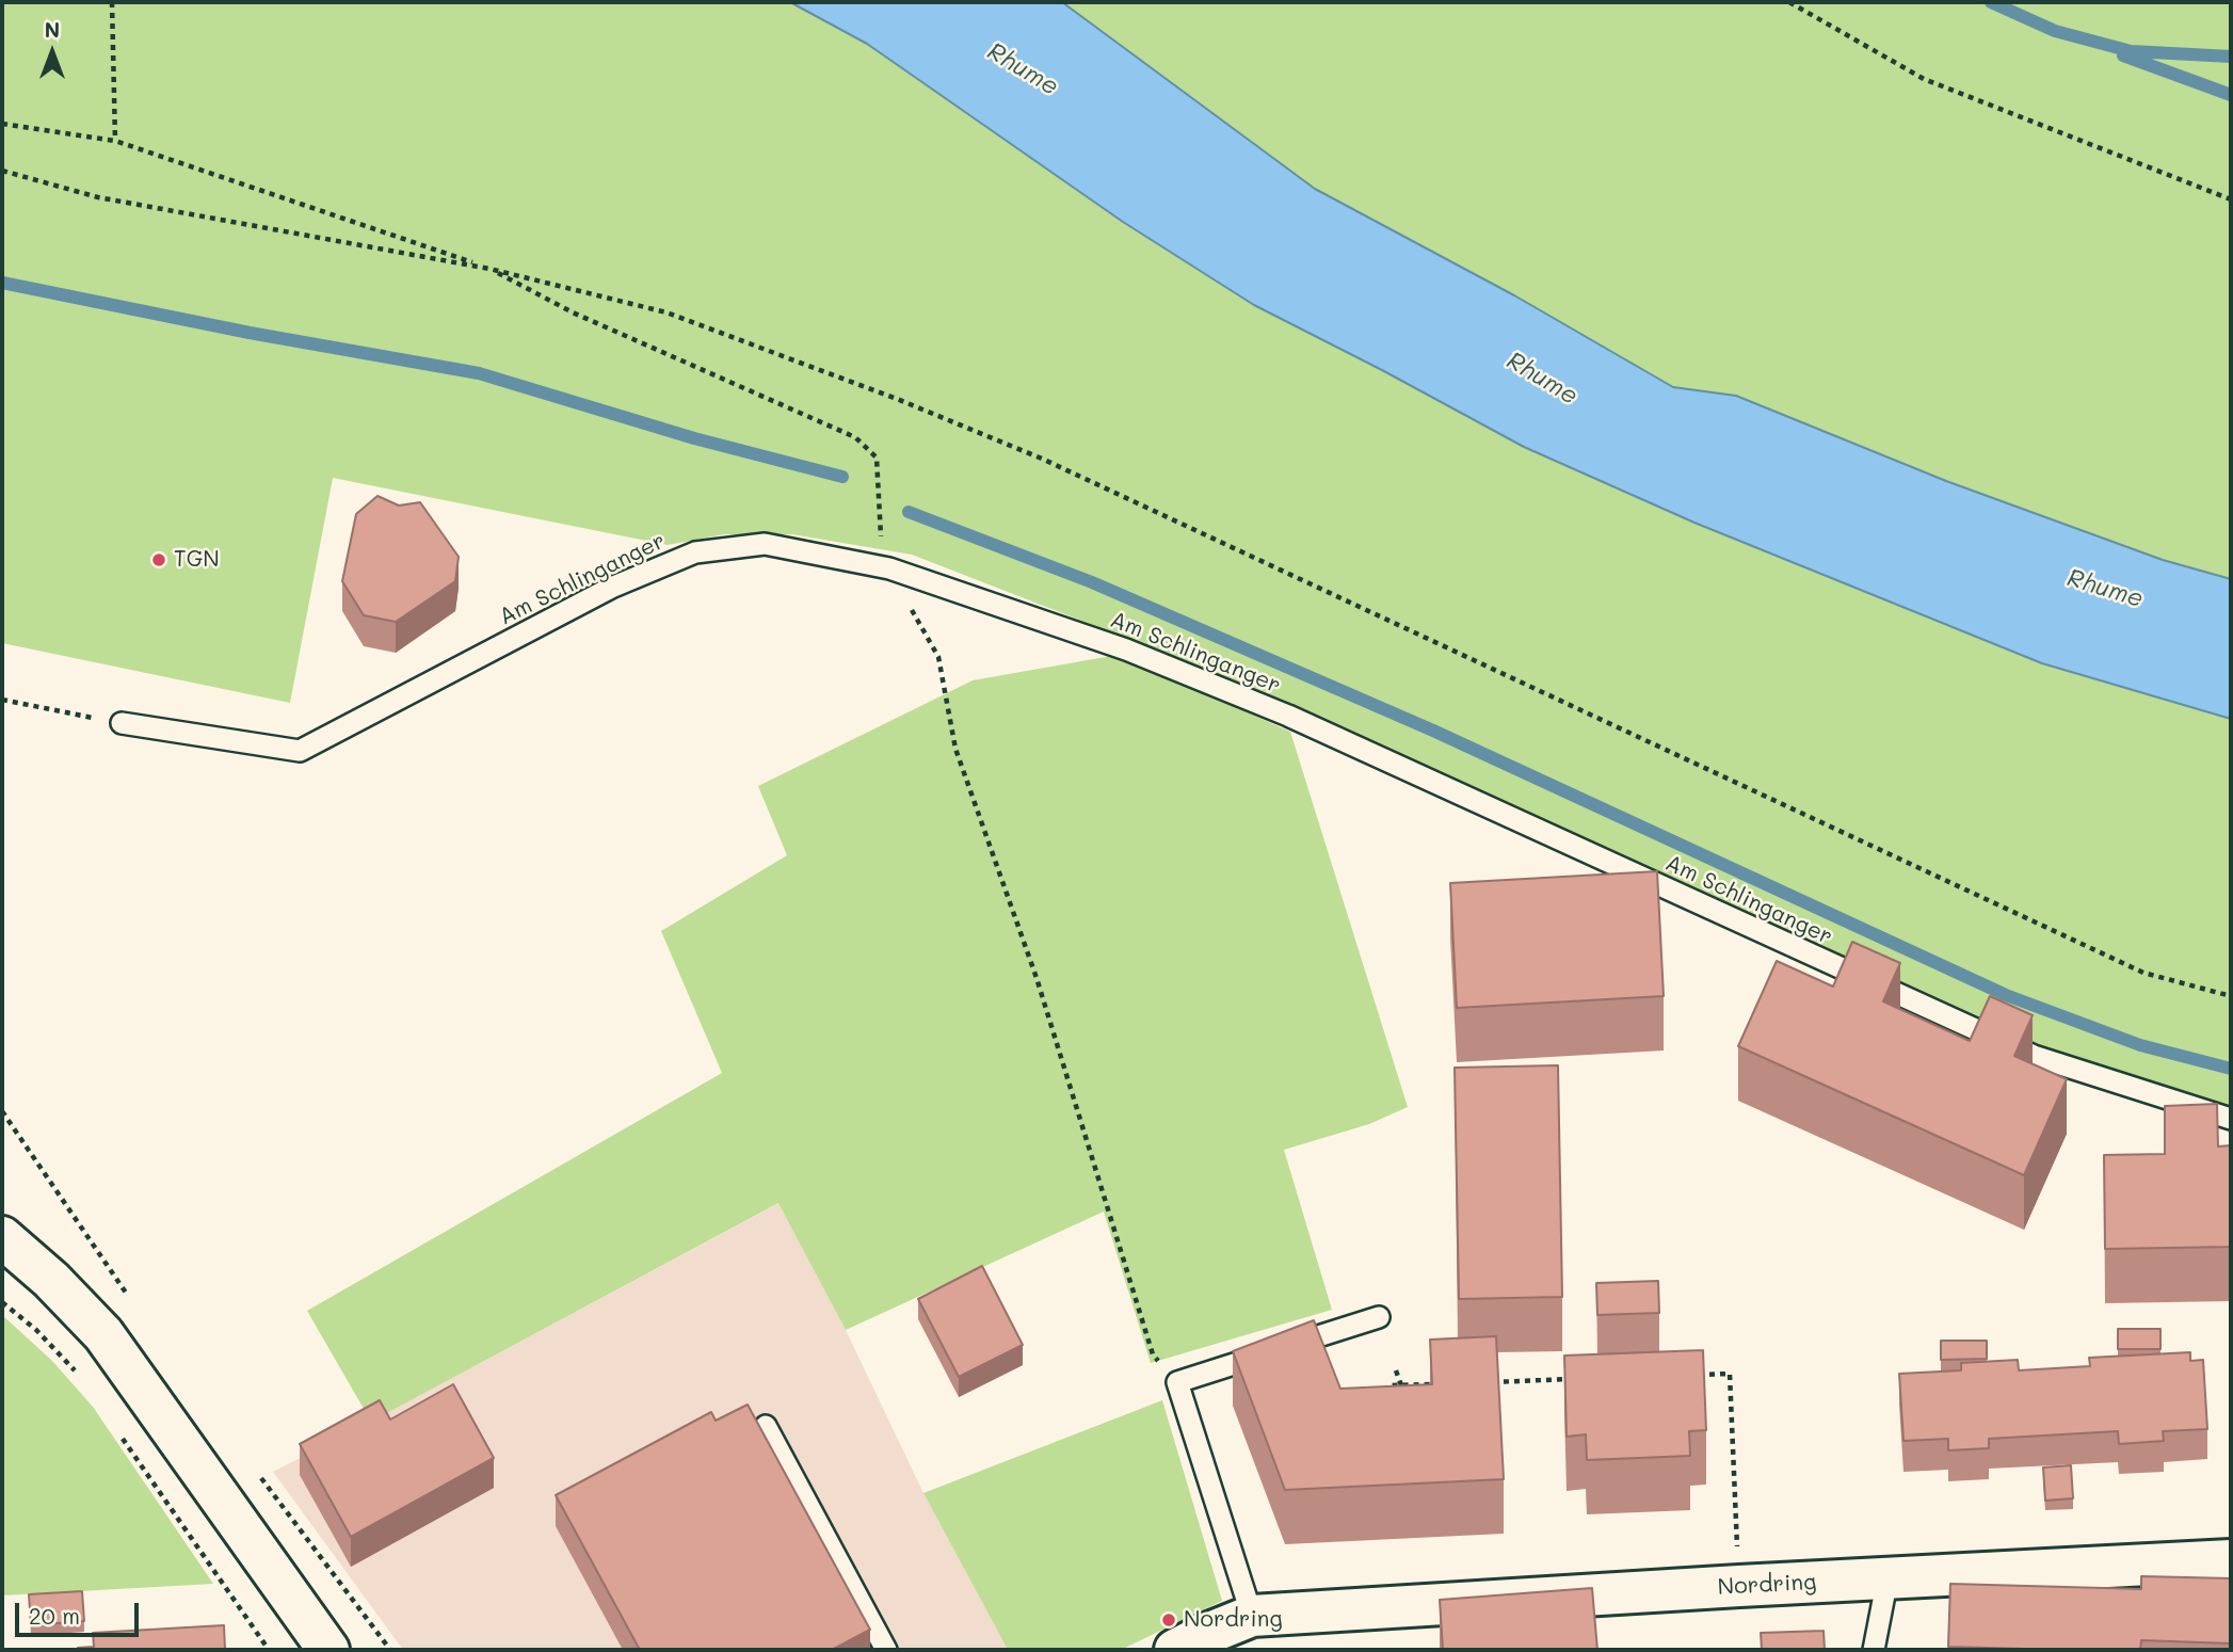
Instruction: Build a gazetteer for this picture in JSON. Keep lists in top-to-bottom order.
{
  "streets": {
    "street": ["Nordring"],
    "lane": ["Am Schlinganger"]
  },
  "water": ["Rhume"],
  "places": ["TGN", "Nordring"],
  "scale_bar": "20 m",
  "north": "top"
}
